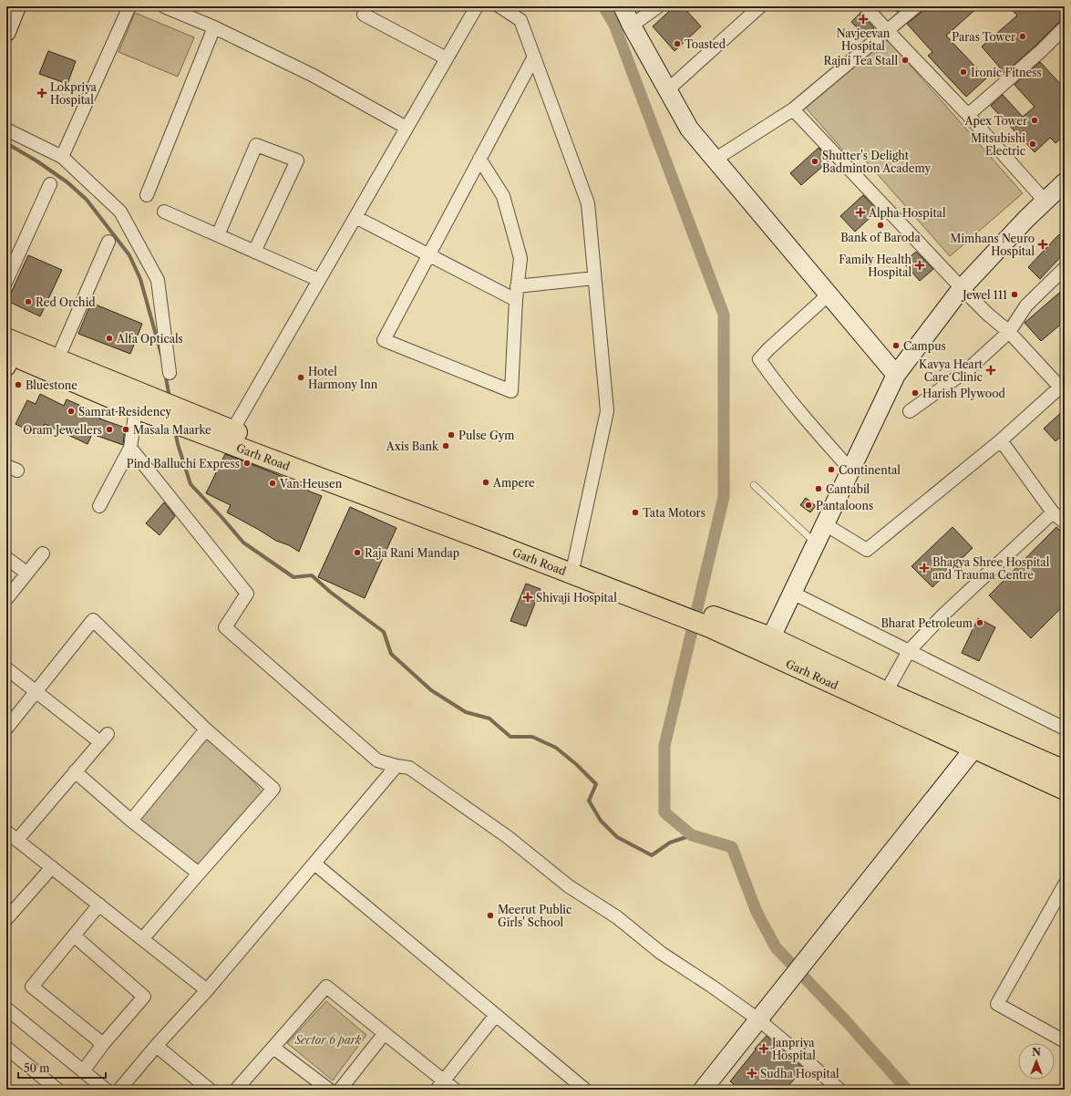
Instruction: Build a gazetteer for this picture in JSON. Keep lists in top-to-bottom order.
{
  "streets": {
    "main road": ["Garh Road"]
  },
  "parks": ["Sector 6 park"],
  "places": {
    "health": [
      "Navjeevan Hospital",
      "Lokpriya Hospital",
      "Alpha Hospital",
      "Mimhans Neuro Hospital",
      "Family Health Hospital",
      "Kavya Heart Care Clinic",
      "Bhagya Shree Hospital and Trauma Centre",
      "Shivaji Hospital",
      "Janpriya Hospital",
      "Sudha Hospital"
    ],
    "other": [
      "Paras Tower",
      "Toasted",
      "Rajni Tea Stall",
      "Ironic Fitness",
      "Apex Tower",
      "Mitsubishi Electric",
      "Shutter's Delight Badminton Academy",
      "Bank of Baroda",
      "Jewel 111",
      "Red Orchid",
      "Alfa Opticals",
      "Campus",
      "Hotel Harmony Inn",
      "Bluestone",
      "Harish Plywood",
      "Samrat Residency",
      "Oram Jewellers",
      "Masala Maarke",
      "Pulse Gym",
      "Axis Bank",
      "Pind Balluchi Express",
      "Continental",
      "Ampere",
      "Van Heusen",
      "Cantabil",
      "Pantaloons",
      "Tata Motors",
      "Raja Rani Mandap",
      "Bharat Petroleum",
      "Meerut Public Girls' School"
    ]
  },
  "scale_bar": "50 m",
  "north": "top"
}
